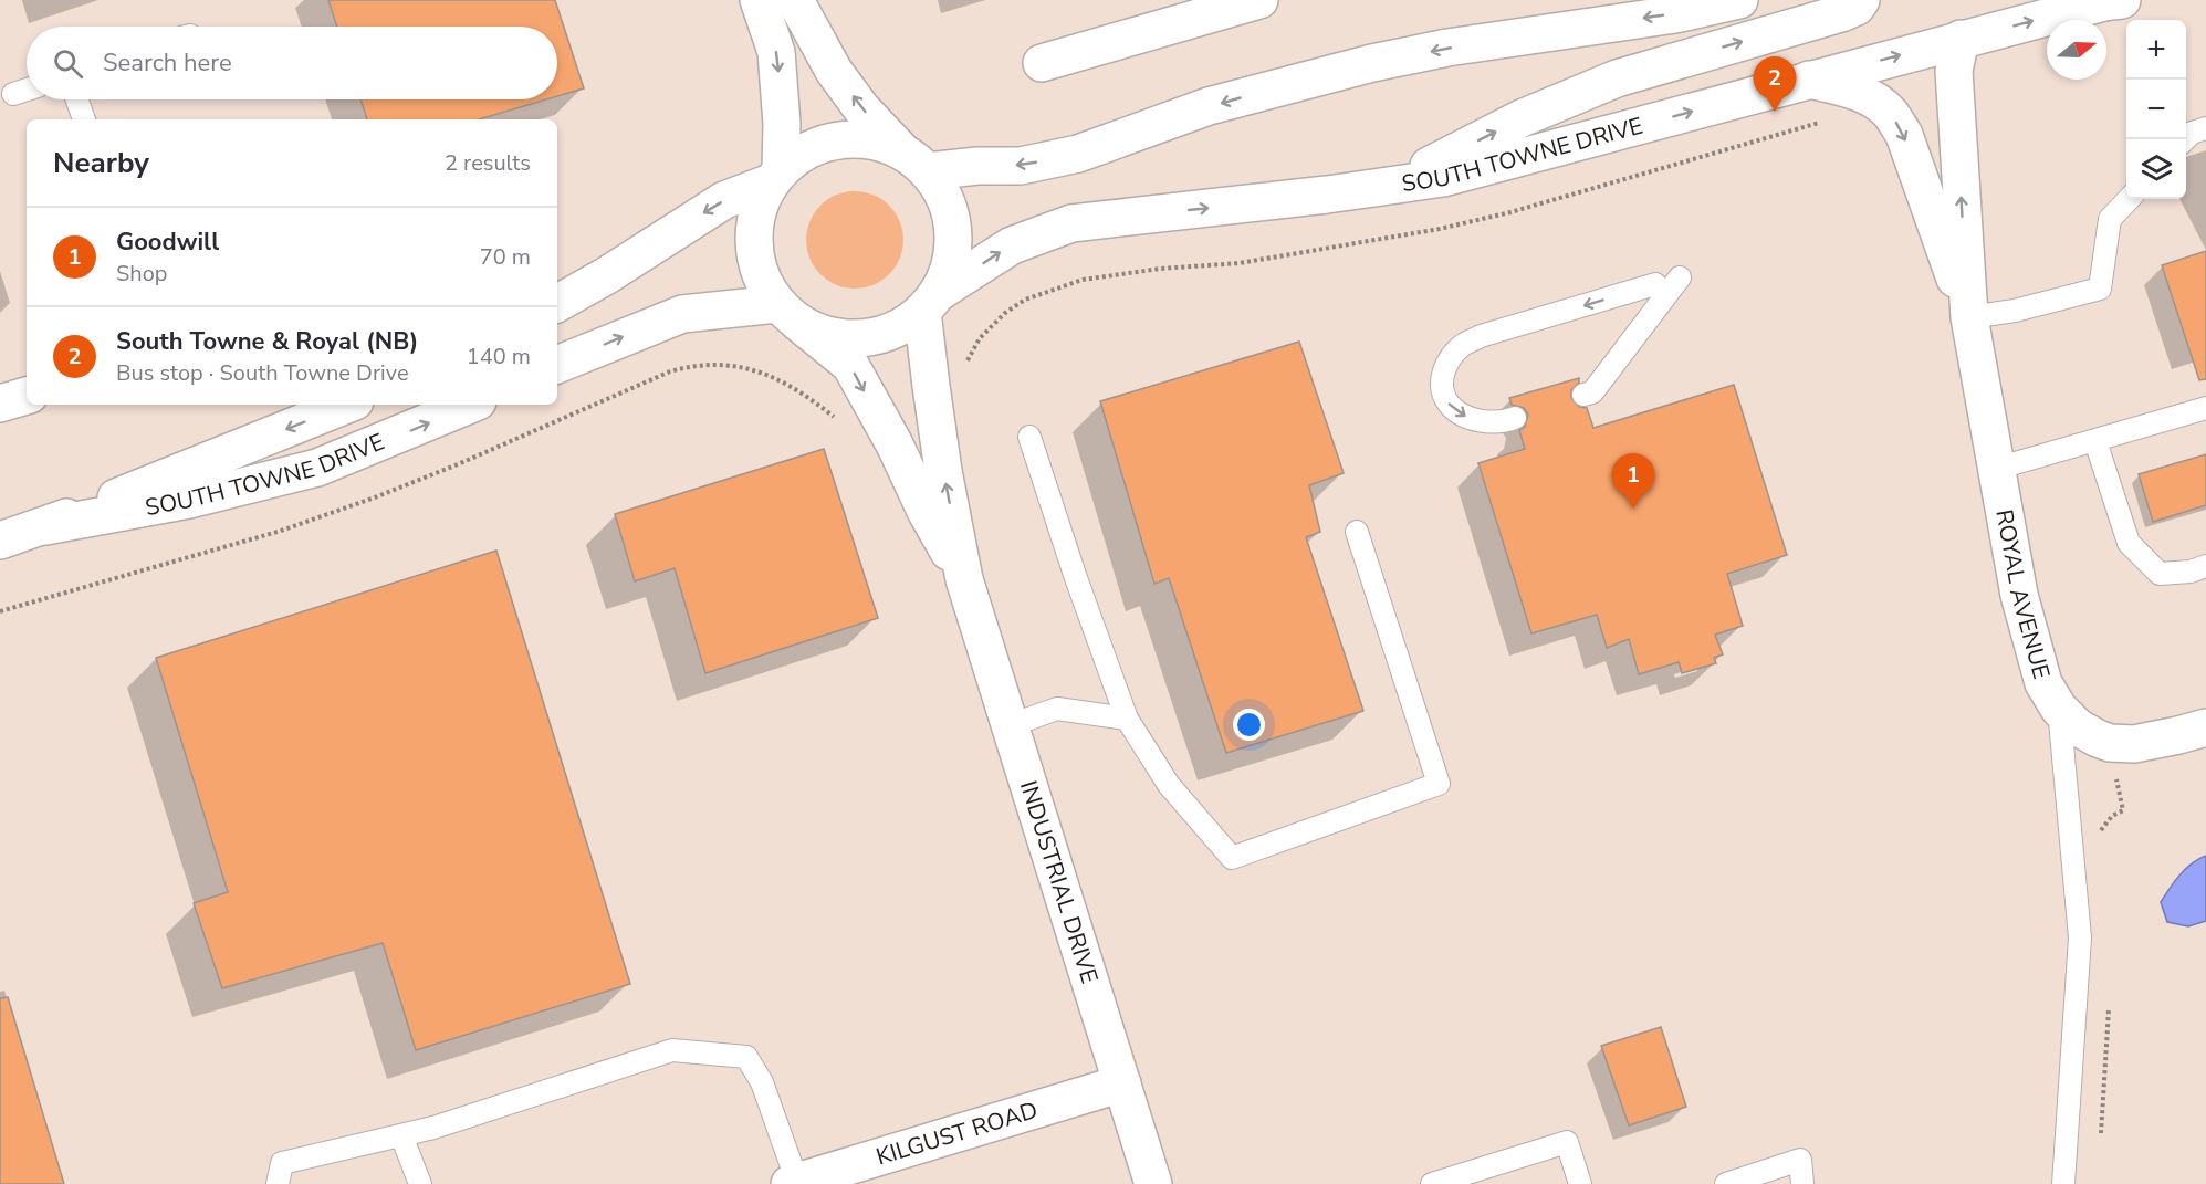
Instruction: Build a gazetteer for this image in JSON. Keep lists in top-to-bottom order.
{
  "streets": {
    "street": [
      "SOUTH TOWNE DRIVE",
      "ROYAL AVENUE",
      "INDUSTRIAL DRIVE",
      "KILGUST ROAD"
    ]
  },
  "crossings": [
    ["SOUTH TOWNE DRIVE", "ROYAL AVENUE"],
    ["SOUTH TOWNE DRIVE", "INDUSTRIAL DRIVE"],
    ["INDUSTRIAL DRIVE", "KILGUST ROAD"]
  ],
  "north": "right",
  "page": {
    "map_buttons": ["+", "−"],
    "search": "Search here",
    "pins": ["2", "1"],
    "heading": ["Nearby", "2 results"],
    "list": [
      {
        "mark": "1",
        "name": "Goodwill",
        "note": "Shop",
        "value": "70 m"
      },
      {
        "mark": "2",
        "name": "South Towne & Royal (NB)",
        "note": "Bus stop · South Towne Drive",
        "value": "140 m"
      }
    ]
  }
}
